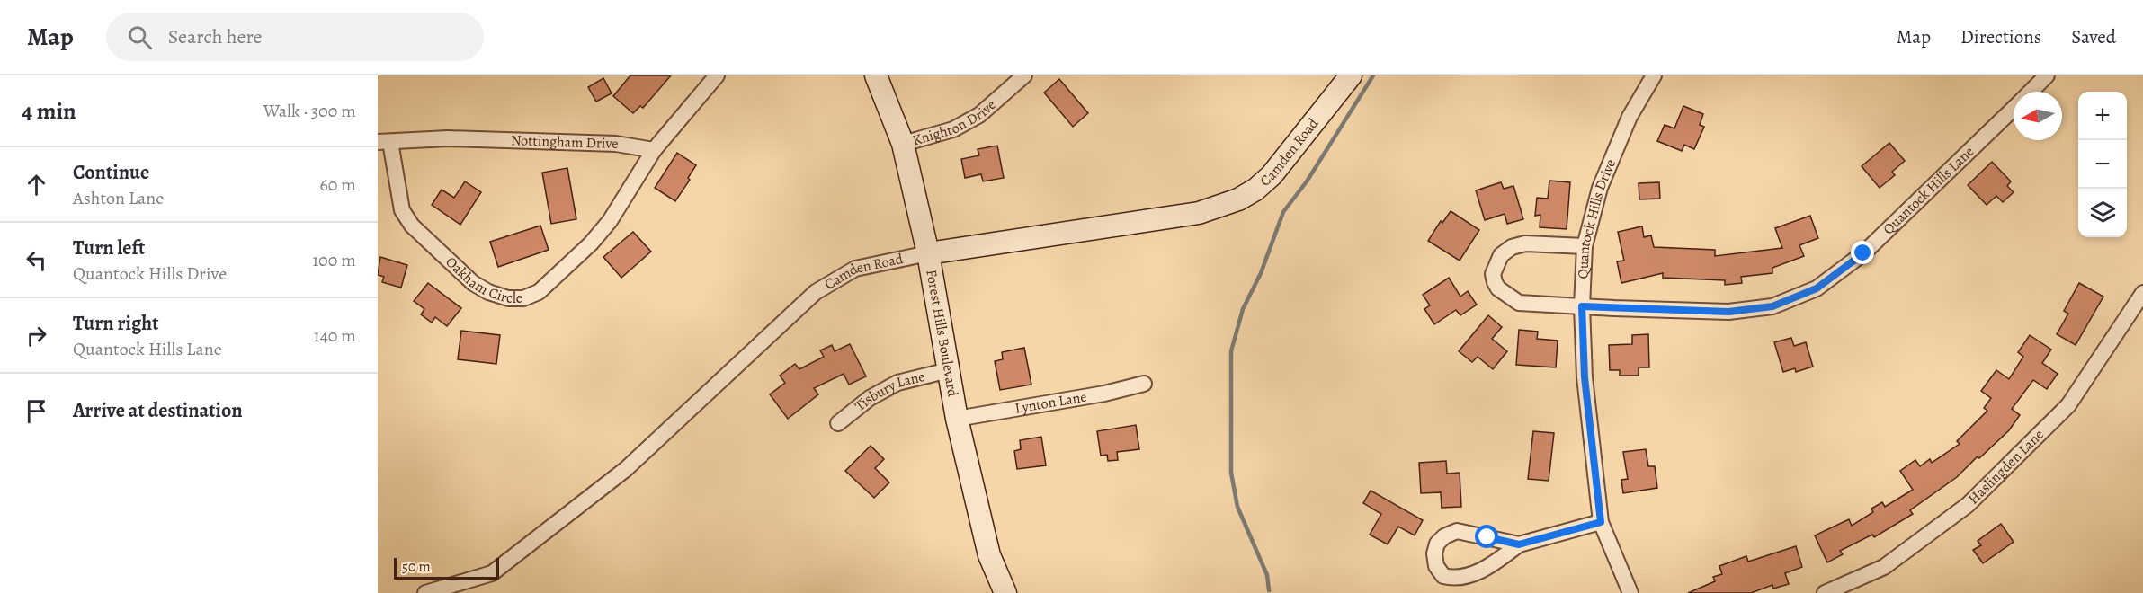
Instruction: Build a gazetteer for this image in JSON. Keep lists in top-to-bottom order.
{
  "streets": {
    "main road": ["Camden Road", "Forest Hills Boulevard"],
    "street": [
      "Knighton Drive",
      "Nottingham Drive",
      "Quantock Hills Lane",
      "Quantock Hills Drive",
      "Oakham Circle",
      "Tisbury Lane",
      "Lynton Lane",
      "Haslingden Lane"
    ]
  },
  "crossings": [
    ["Knighton Drive", "Forest Hills Boulevard"],
    ["Nottingham Drive", "Oakham Circle"],
    ["Camden Road", "Forest Hills Boulevard"],
    ["Quantock Hills Lane", "Quantock Hills Drive"],
    ["Forest Hills Boulevard", "Tisbury Lane"],
    ["Forest Hills Boulevard", "Lynton Lane"]
  ],
  "scale_bar": "50 m",
  "north": "left",
  "page": {
    "header": "Map",
    "search": "Search here",
    "nav": ["Map", "Directions", "Saved"],
    "heading": ["4 min", "Walk · 300 m"],
    "map_buttons": ["+", "−"],
    "list": [
      ["Continue", "Ashton Lane", "60 m"],
      ["Turn left", "Quantock Hills Drive", "100 m"],
      ["Turn right", "Quantock Hills Lane", "140 m"],
      "Arrive at destination"
    ],
    "scale": "50 m"
  }
}
